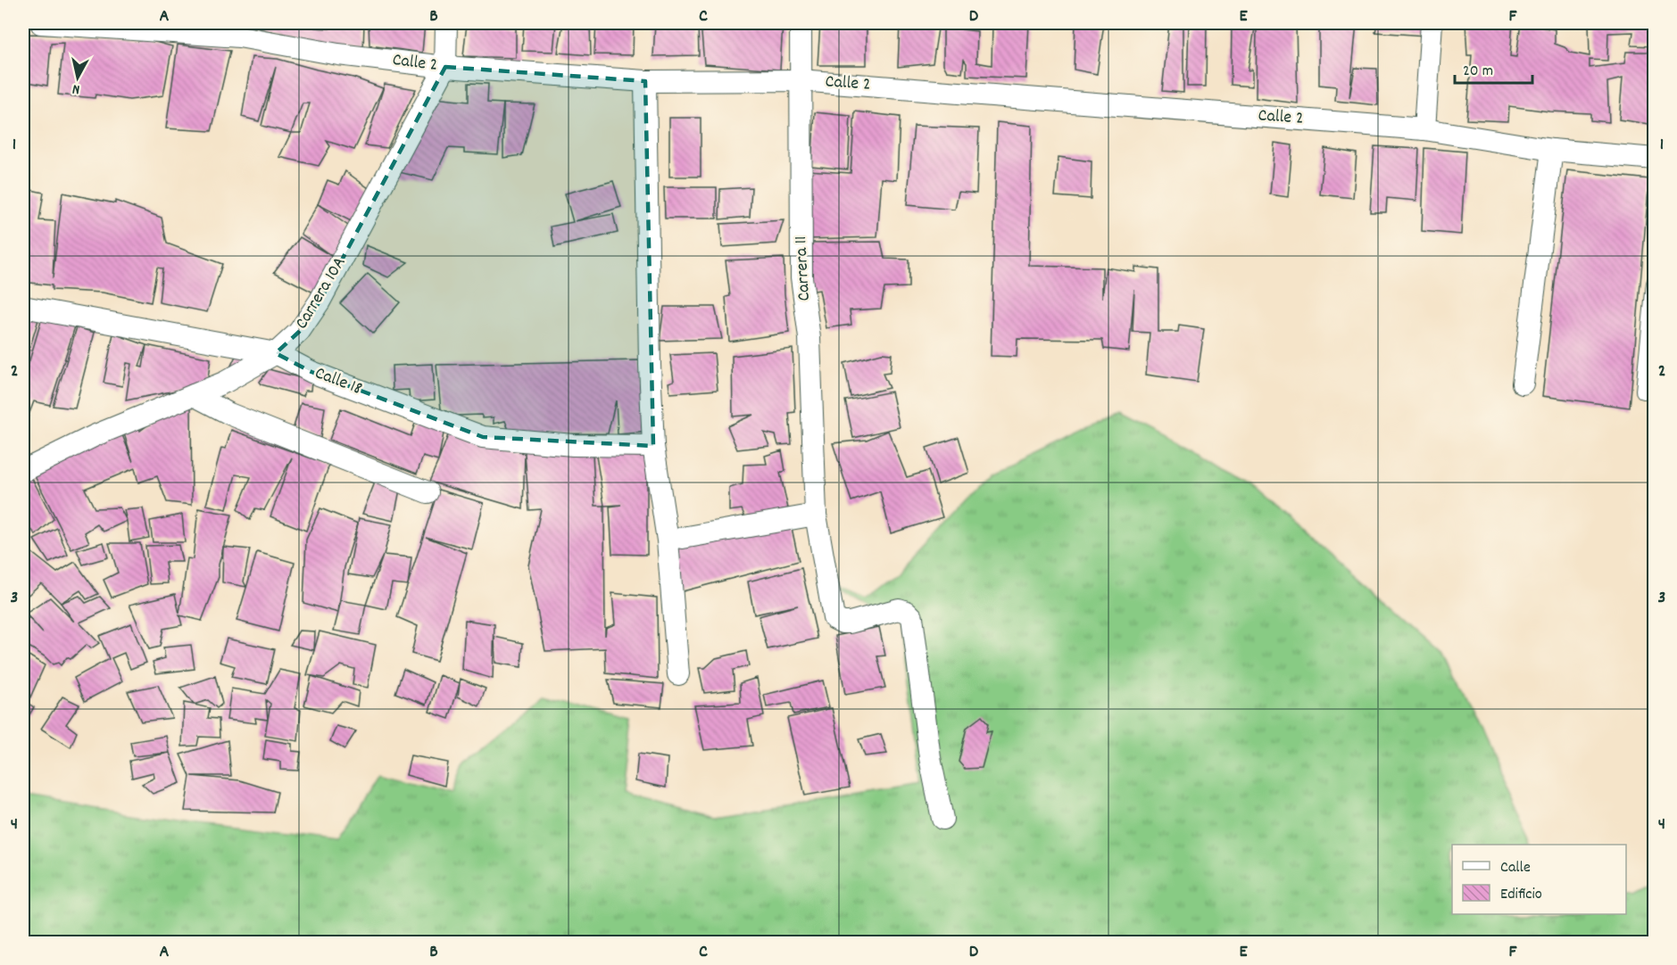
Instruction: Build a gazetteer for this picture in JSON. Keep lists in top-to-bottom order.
{
  "streets": {
    "street": [
      "Calle 2",
      "Carrera 11",
      "Carrera 10A",
      "Calle 18"
    ]
  },
  "crossings": [
    ["Calle 2", "Carrera 11"],
    ["Calle 2", "Carrera 10A"],
    ["Carrera 10A", "Calle 18"]
  ],
  "legend": ["Calle", "Edificio"],
  "scale_bar": "20 m",
  "north": "bottom",
  "grid": {
    "columns": [
      "A",
      "B",
      "C",
      "D",
      "E",
      "F"
    ],
    "rows": [
      "1",
      "2",
      "3",
      "4"
    ]
  }
}
